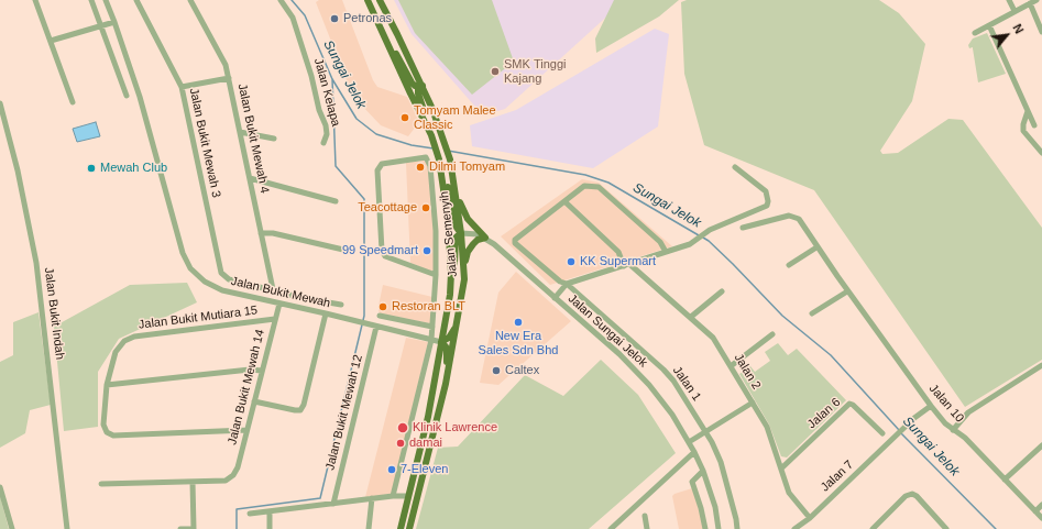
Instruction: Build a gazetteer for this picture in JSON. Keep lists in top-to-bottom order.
{
  "streets": {
    "main road": ["Jalan Semenyih"],
    "street": [
      "Jalan Kelapa",
      "Jalan Bukit Mewah 4",
      "Jalan Bukit Mewah 3",
      "Jalan Bukit Mewah",
      "Jalan Bukit Indah",
      "Jalan Bukit Mutiara 15",
      "Jalan Sungai Jelok",
      "Jalan 2",
      "Jalan 1",
      "Jalan Bukit Mewah 14",
      "Jalan 10",
      "Jalan Bukit Mewah 12",
      "Jalan 6",
      "Jalan 7"
    ]
  },
  "crossings": [
    ["Jalan Bukit Mewah 4", "Jalan Bukit Mewah 3"],
    ["Jalan Semenyih", "Jalan Bukit Mewah"],
    ["Jalan Semenyih", "Jalan Sungai Jelok"],
    ["Jalan Bukit Mewah", "Jalan Bukit Mewah 14"],
    ["Jalan Bukit Mewah", "Jalan Bukit Mewah 12"],
    ["Jalan Bukit Mutiara 15", "Jalan Bukit Mewah 14"],
    ["Jalan 2", "Jalan 6"],
    ["Jalan 2", "Jalan 7"],
    ["Jalan 10", "Jalan 7"]
  ],
  "water": ["Sungai Jelok"],
  "places": [
    "Petronas",
    "SMK Tinggi Kajang",
    "Tomyam Malee Classic",
    "Dilmi Tomyam",
    "Mewah Club",
    "Teacottage",
    "99 Speedmart",
    "KK Supermart",
    "Restoran BLT",
    "New Era Sales Sdn Bhd",
    "Caltex",
    "Klinik Lawrence",
    "damai",
    "7-Eleven"
  ],
  "north": "top right"
}
